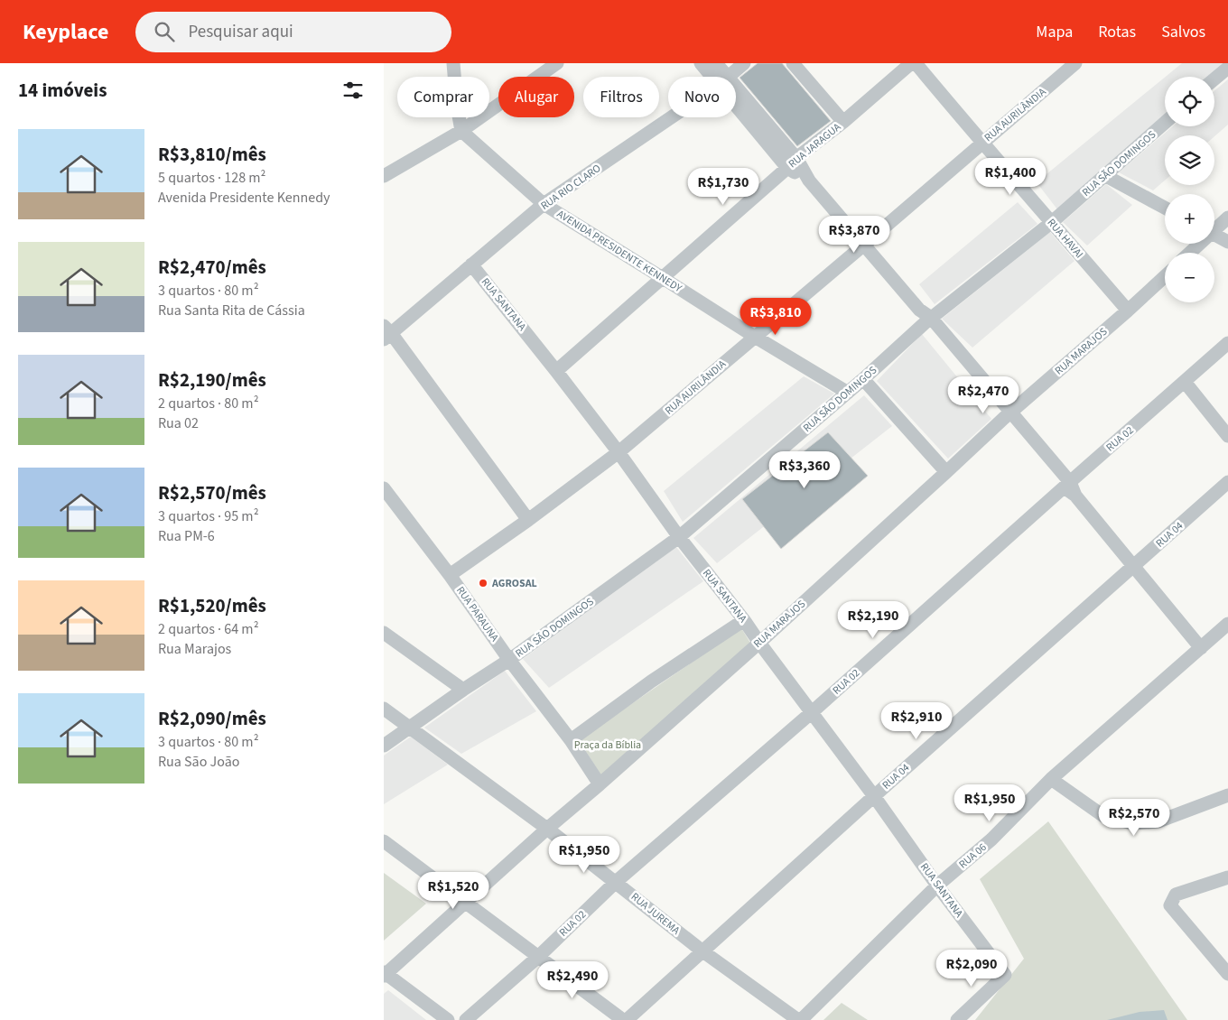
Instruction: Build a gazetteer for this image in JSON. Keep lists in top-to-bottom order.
{
  "streets": {
    "street": [
      "RUA AURILÂNDIA",
      "RUA JARAGUA",
      "RUA SÃO DOMINGOS",
      "RUA RIO CLARO",
      "RUA HAVAI",
      "AVENIDA PRESIDENTE KENNEDY",
      "RUA SANTANA",
      "RUA MARAJOS",
      "RUA 02",
      "RUA 04",
      "RUA PARAUNA",
      "RUA 06",
      "RUA JUREMA"
    ]
  },
  "crossings": [
    ["RUA AURILÂNDIA", "RUA HAVAI"],
    ["RUA AURILÂNDIA", "AVENIDA PRESIDENTE KENNEDY"],
    ["RUA AURILÂNDIA", "RUA SANTANA"],
    ["RUA AURILÂNDIA", "RUA PARAUNA"],
    ["RUA JARAGUA", "AVENIDA PRESIDENTE KENNEDY"],
    ["RUA JARAGUA", "RUA SANTANA"],
    ["RUA SÃO DOMINGOS", "RUA HAVAI"],
    ["RUA SÃO DOMINGOS", "AVENIDA PRESIDENTE KENNEDY"],
    ["RUA SÃO DOMINGOS", "RUA SANTANA"],
    ["RUA SÃO DOMINGOS", "RUA PARAUNA"],
    ["RUA SÃO DOMINGOS", "RUA JUREMA"],
    ["RUA RIO CLARO", "AVENIDA PRESIDENTE KENNEDY"],
    ["RUA RIO CLARO", "RUA SANTANA"],
    ["RUA HAVAI", "RUA MARAJOS"],
    ["RUA SANTANA", "RUA MARAJOS"],
    ["RUA SANTANA", "RUA 02"],
    ["RUA SANTANA", "RUA 04"],
    ["RUA SANTANA", "RUA 06"],
    ["RUA MARAJOS", "RUA PARAUNA"],
    ["RUA MARAJOS", "RUA JUREMA"],
    ["RUA 02", "RUA JUREMA"],
    ["RUA 04", "RUA JUREMA"],
    ["RUA 06", "RUA JUREMA"]
  ],
  "parks": ["Praça da Bíblia"],
  "places": ["AGROSAL"],
  "page": {
    "header": "Keyplace",
    "search": "Pesquisar aqui",
    "nav": ["Mapa", "Rotas", "Salvos"],
    "heading": "14 imóveis",
    "map_buttons": ["+", "−"],
    "chip": [
      "Comprar",
      "Alugar",
      "Filtros",
      "Novo"
    ],
    "list": [
      {
        "name": "R$3,810/mês",
        "note": "5 quartos · 128 m² · Avenida Presidente Kennedy"
      },
      {
        "name": "R$2,470/mês",
        "note": "3 quartos · 80 m² · Rua Santa Rita de Cássia"
      },
      {
        "name": "R$2,190/mês",
        "note": "2 quartos · 80 m² · Rua 02"
      },
      {
        "name": "R$2,570/mês",
        "note": "3 quartos · 95 m² · Rua PM-6"
      },
      {
        "name": "R$1,520/mês",
        "note": "2 quartos · 64 m² · Rua Marajos"
      },
      {
        "name": "R$2,090/mês",
        "note": "3 quartos · 80 m² · Rua São João"
      }
    ],
    "price": [
      "R$1,400",
      "R$1,730",
      "R$3,870",
      "R$3,810",
      "R$2,470",
      "R$3,360",
      "R$2,190",
      "R$2,910",
      "R$1,950",
      "R$2,570",
      "R$1,950",
      "R$1,520",
      "R$2,090",
      "R$2,490"
    ]
  }
}
